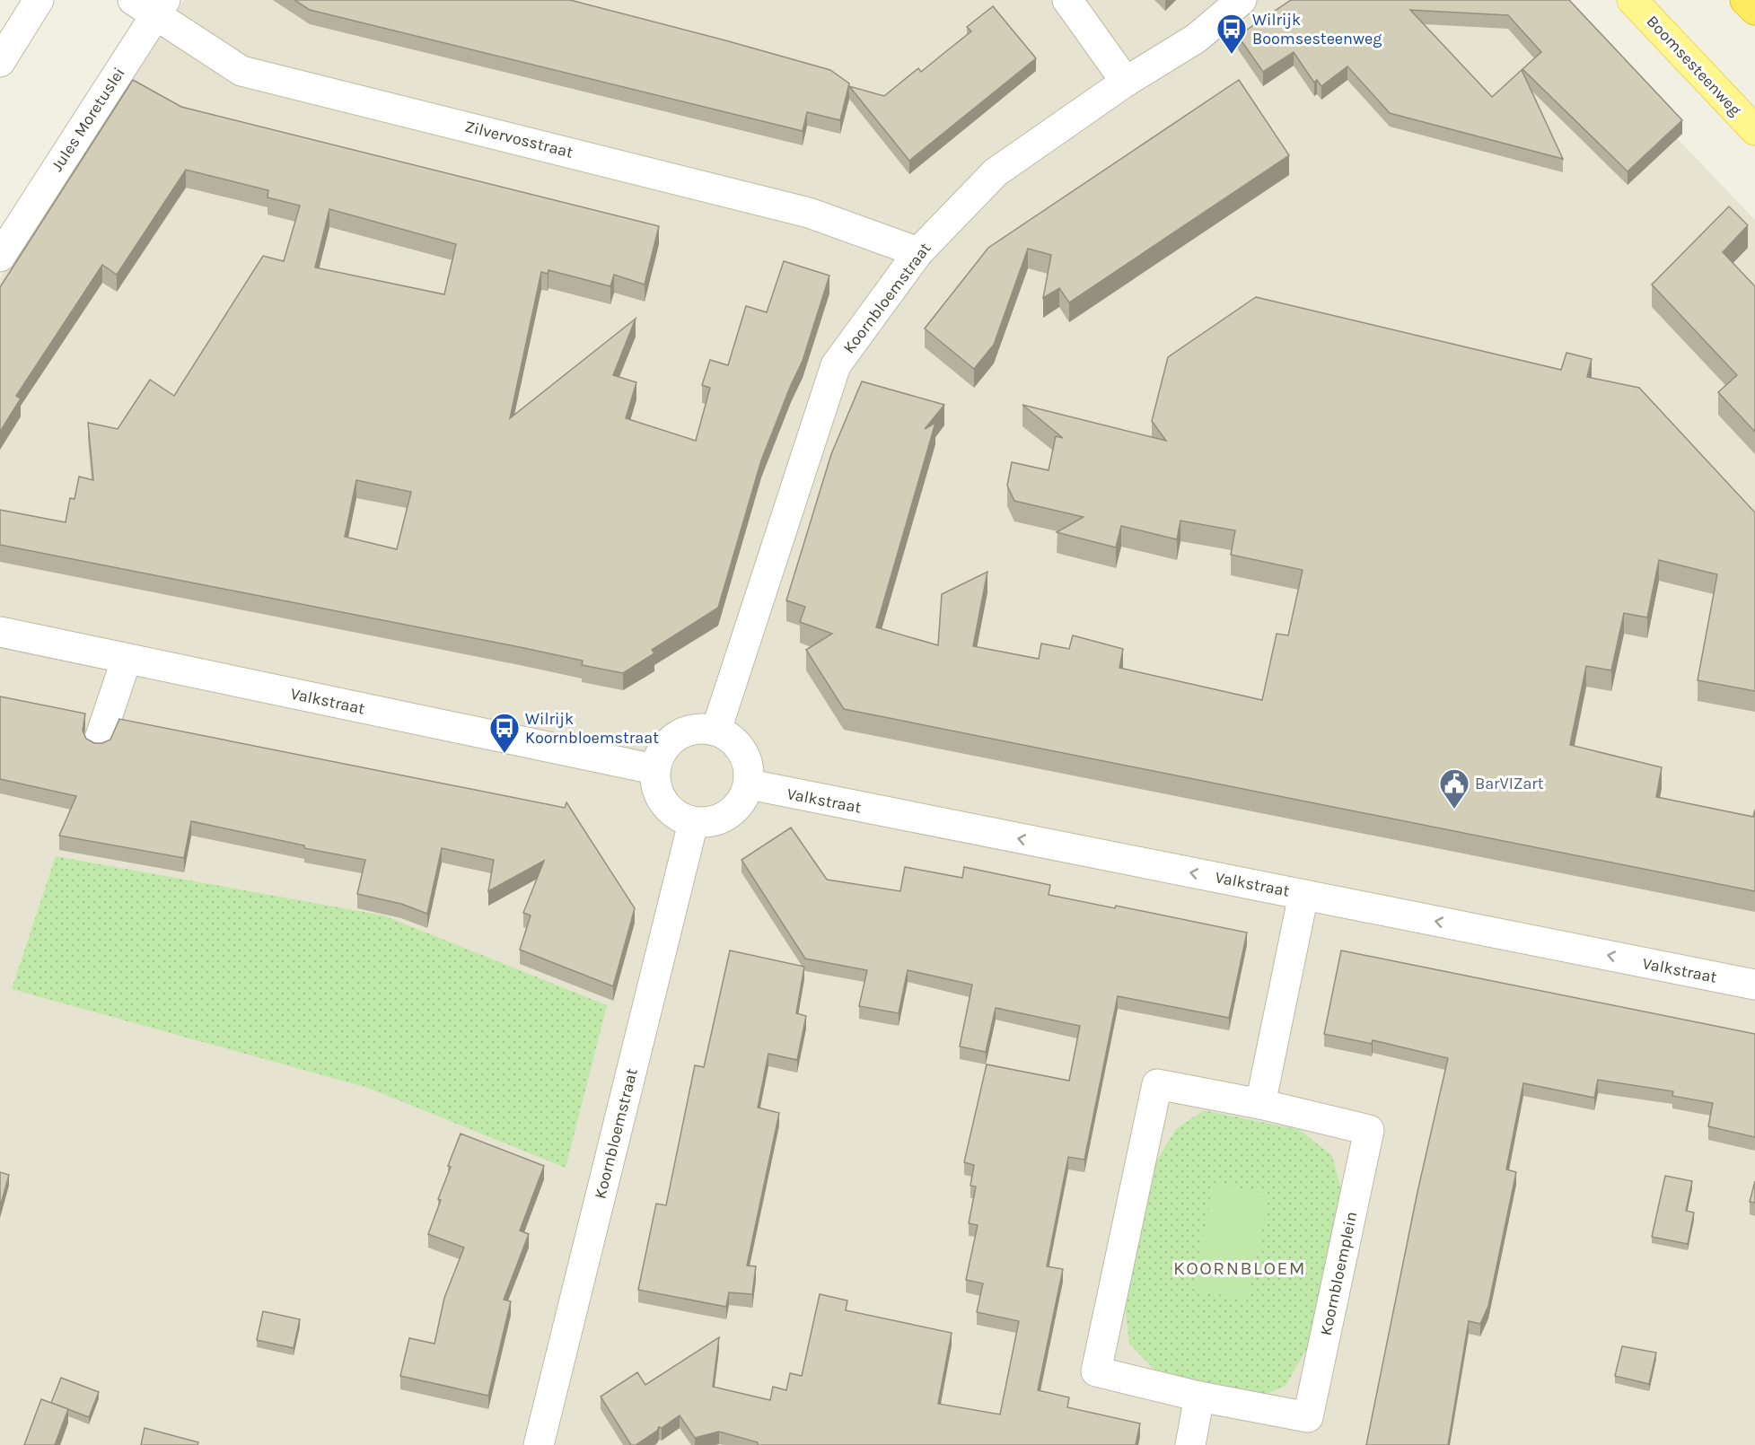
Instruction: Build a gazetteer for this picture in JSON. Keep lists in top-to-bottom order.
{
  "streets": {
    "main road": ["Boomsesteenweg"],
    "street": [
      "Jules Moretuslei",
      "Zilvervosstraat",
      "Koornbloemstraat",
      "Valkstraat",
      "Koornbloemplein"
    ]
  },
  "crossings": [
    ["Jules Moretuslei", "Zilvervosstraat"],
    ["Zilvervosstraat", "Koornbloemstraat"],
    ["Koornbloemstraat", "Valkstraat"]
  ],
  "one_way": ["Valkstraat"],
  "districts": ["KOORNBLOEM"],
  "places": {
    "bus stop": ["Wilrijk Boomsesteenweg", "Wilrijk Koornbloemstraat"],
    "public building": ["BarVIZart"]
  }
}
